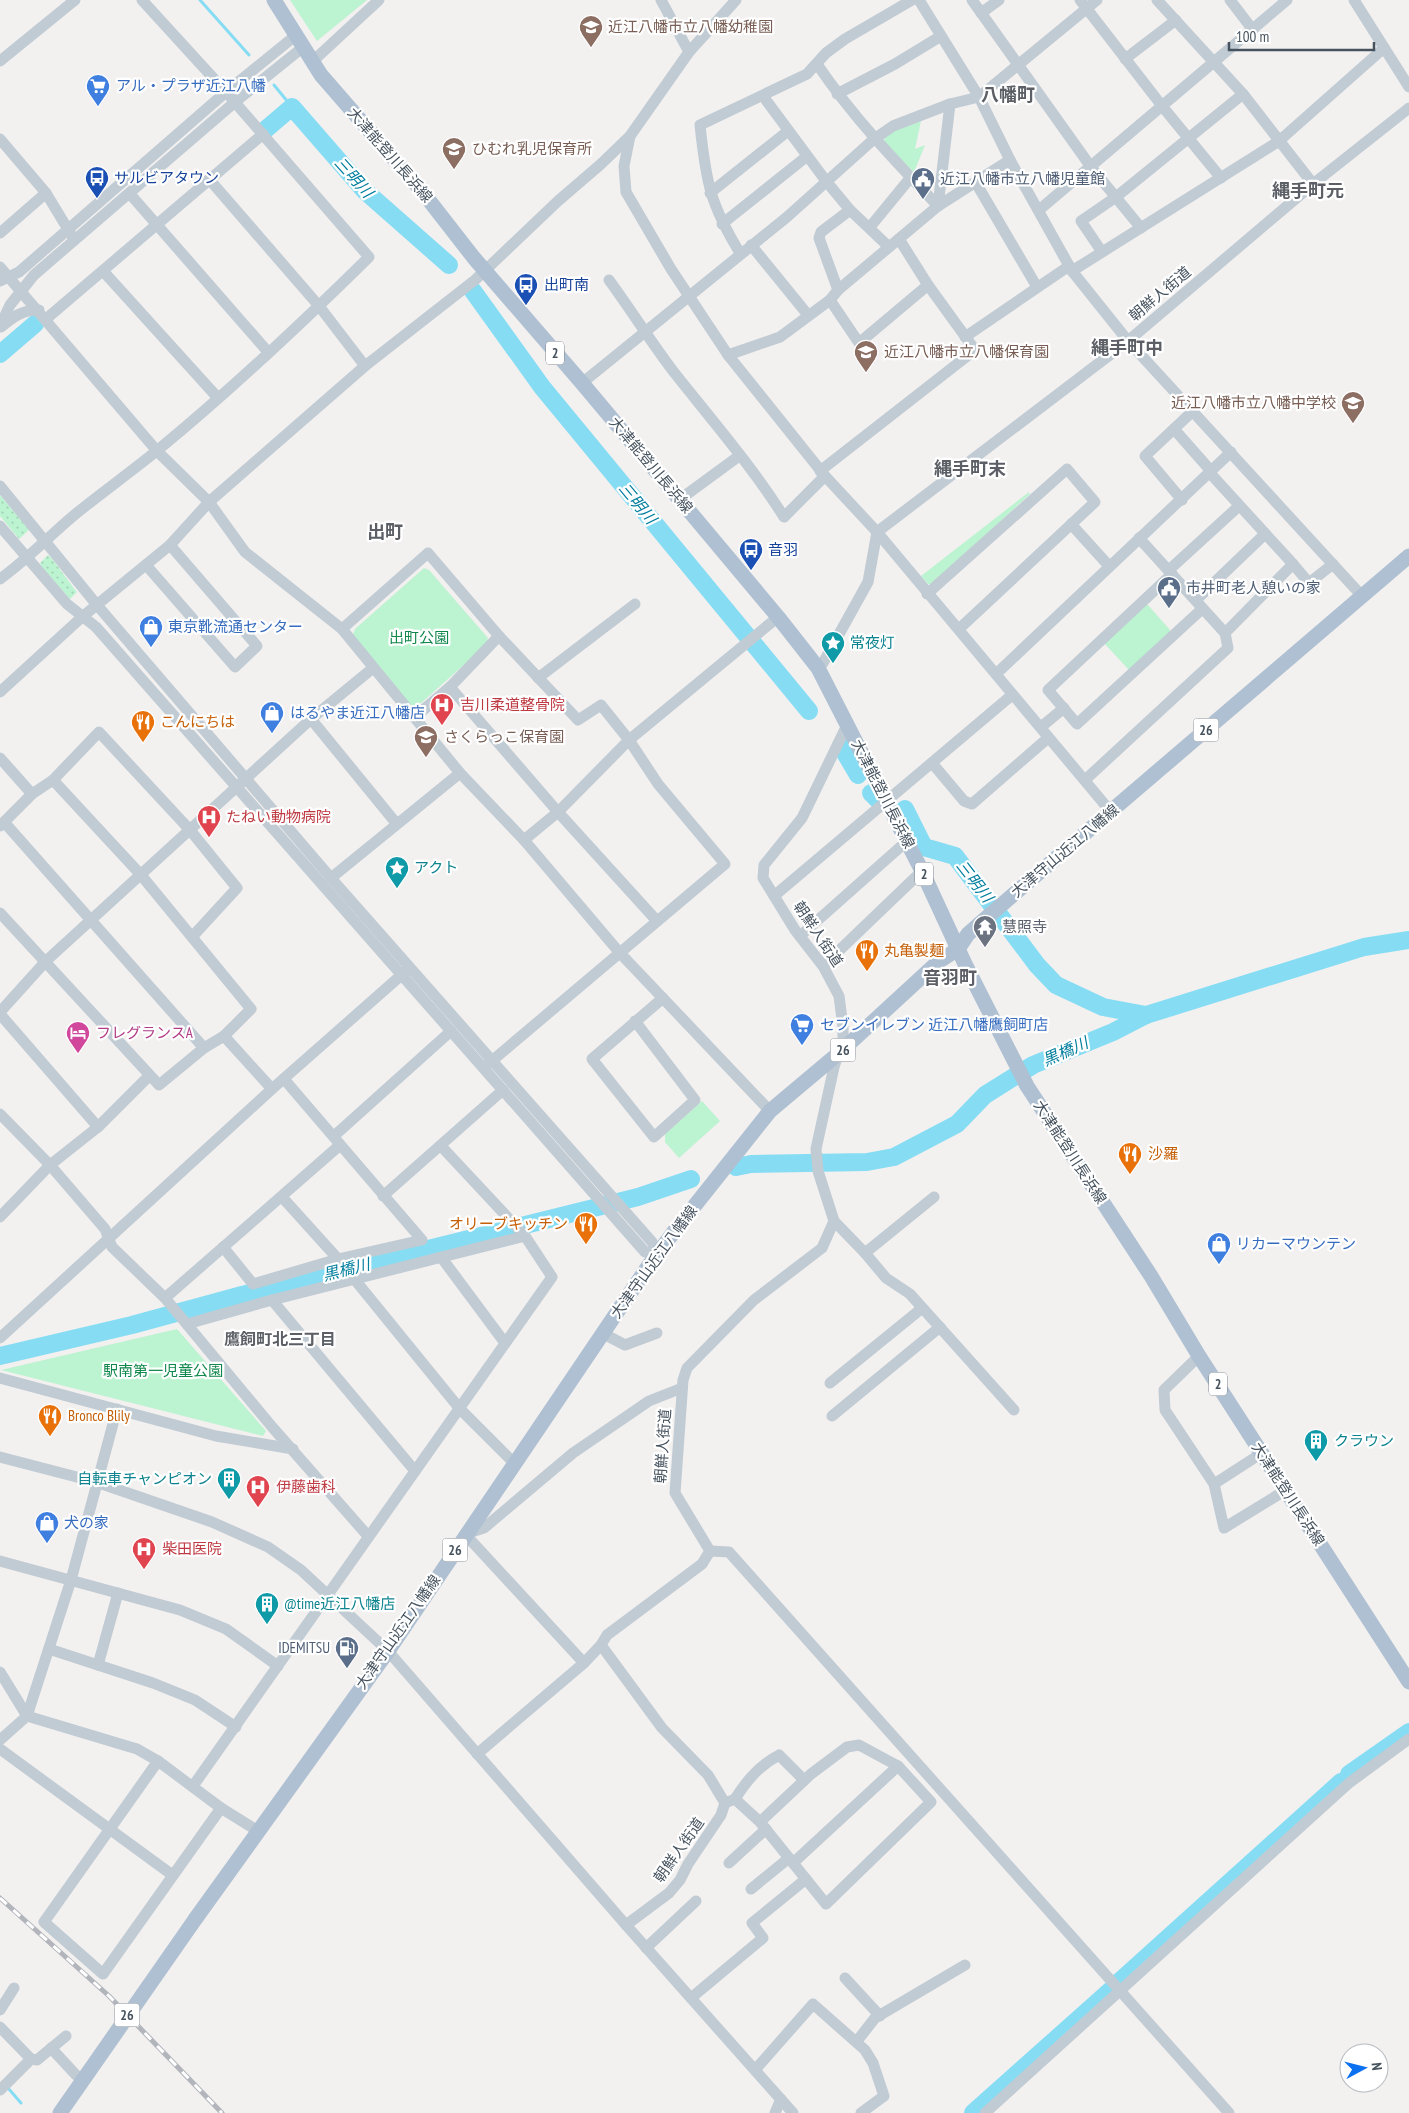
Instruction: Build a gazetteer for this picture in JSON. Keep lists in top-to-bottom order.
{
  "streets": {
    "main road": [
      "大津能登川長浜線",
      "2",
      "26",
      "大津守山近江八幡線"
    ],
    "street": ["朝鮮人街道"]
  },
  "crossings": [
    ["大津能登川長浜線", "朝鮮人街道"],
    ["大津能登川長浜線", "大津守山近江八幡線"],
    ["朝鮮人街道", "大津守山近江八幡線"]
  ],
  "districts": [
    "八幡町",
    "縄手町元",
    "縄手町中",
    "縄手町末",
    "出町",
    "音羽町",
    "鷹飼町北三丁目"
  ],
  "water": ["三明川", "黒橋川"],
  "parks": ["出町公園", "駅南第一児童公園"],
  "places": {
    "school or university": [
      "近江八幡市立八幡幼稚園",
      "ひむれ乳児保育所",
      "近江八幡市立八幡保育園",
      "近江八幡市立八幡中学校",
      "さくらっこ保育園"
    ],
    "supermarket": ["アル・プラザ近江八幡", "セブンイレブン 近江八幡鷹飼町店"],
    "bus stop": ["サルビアタウン", "出町南", "音羽"],
    "public building": ["近江八幡市立八幡児童館", "市井町老人憩いの家"],
    "shop": [
      "東京靴流通センター",
      "はるやま近江八幡店",
      "リカーマウンテン",
      "犬の家"
    ],
    "place": ["常夜灯", "アクト"],
    "hospital": [
      "吉川柔道整骨院",
      "たねい動物病院",
      "伊藤歯科",
      "柴田医院"
    ],
    "restaurant": [
      "こんにちは",
      "丸亀製麺",
      "沙羅",
      "オリーブキッチン",
      "Bronco Blily"
    ],
    "temple": ["慧照寺"],
    "hotel": ["フレグランスA"],
    "building": ["クラウン", "自転車チャンピオン", "@time近江八幡店"],
    "fuel station": ["IDEMITSU"]
  },
  "scale_bar": "100 m",
  "north": "right"
}
